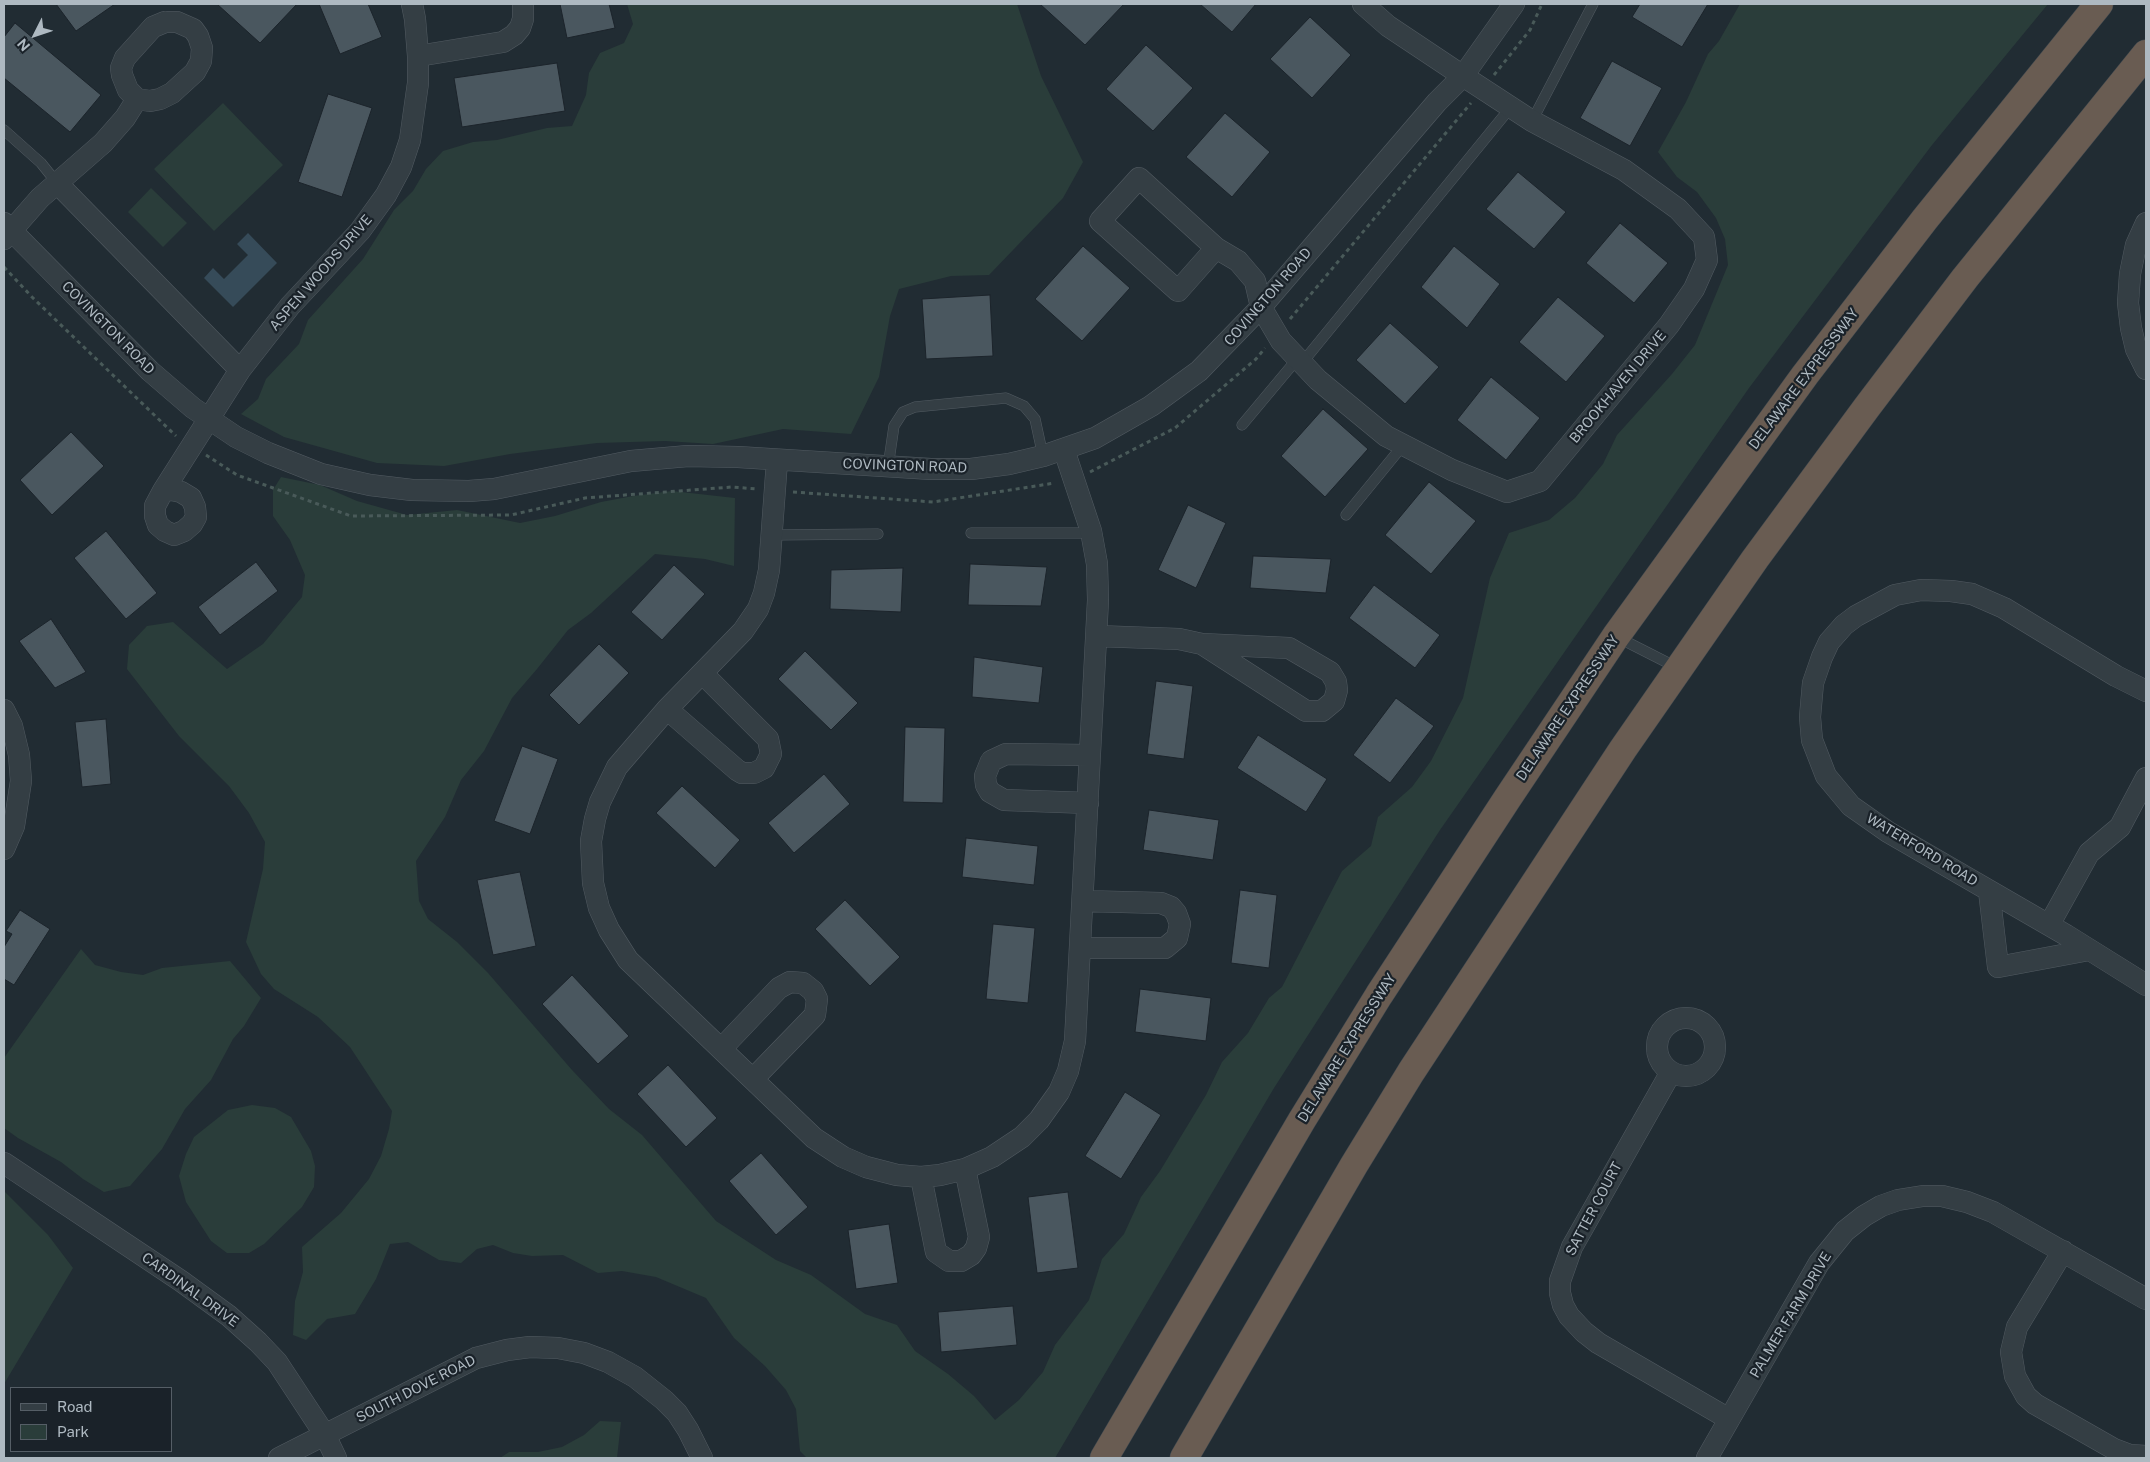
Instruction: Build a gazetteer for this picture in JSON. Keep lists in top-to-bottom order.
{
  "streets": {
    "highway": ["DELAWARE EXPRESSWAY"],
    "street": [
      "ASPEN WOODS DRIVE",
      "COVINGTON ROAD",
      "BROOKHAVEN DRIVE",
      "WATERFORD ROAD",
      "SATTER COURT",
      "CARDINAL DRIVE",
      "PALMER FARM DRIVE",
      "SOUTH DOVE ROAD"
    ]
  },
  "crossings": [
    ["ASPEN WOODS DRIVE", "COVINGTON ROAD"],
    ["COVINGTON ROAD", "BROOKHAVEN DRIVE"],
    ["SATTER COURT", "PALMER FARM DRIVE"],
    ["CARDINAL DRIVE", "SOUTH DOVE ROAD"]
  ],
  "legend": ["Road", "Park"],
  "north": "bottom left"
}
